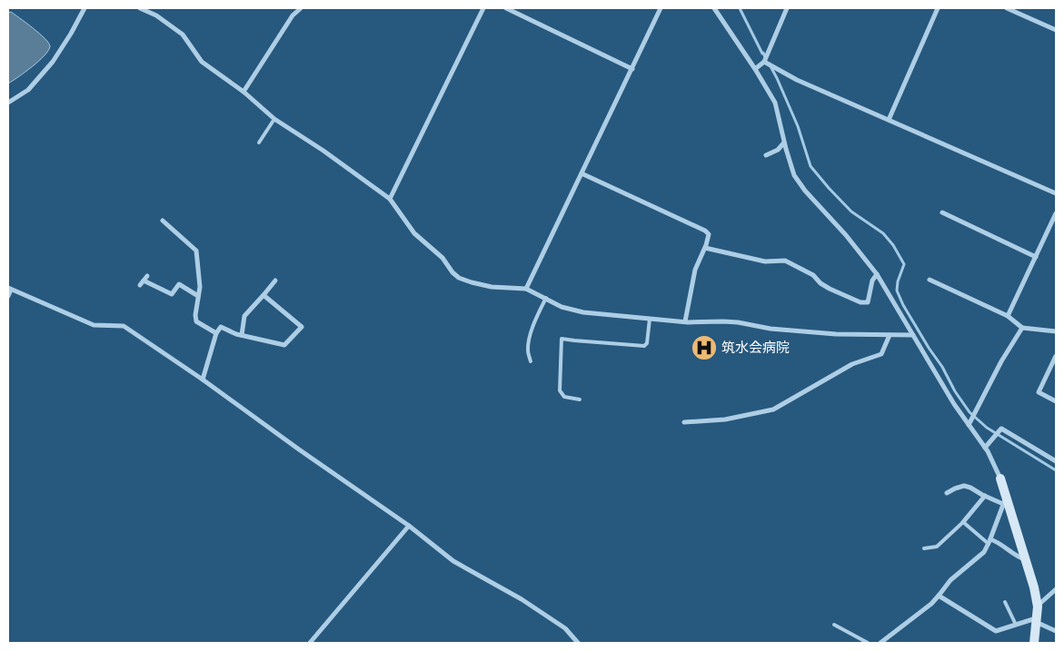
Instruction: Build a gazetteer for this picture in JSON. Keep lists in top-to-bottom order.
{
  "places": {
    "hospital": ["筑水会病院"]
  }
}
